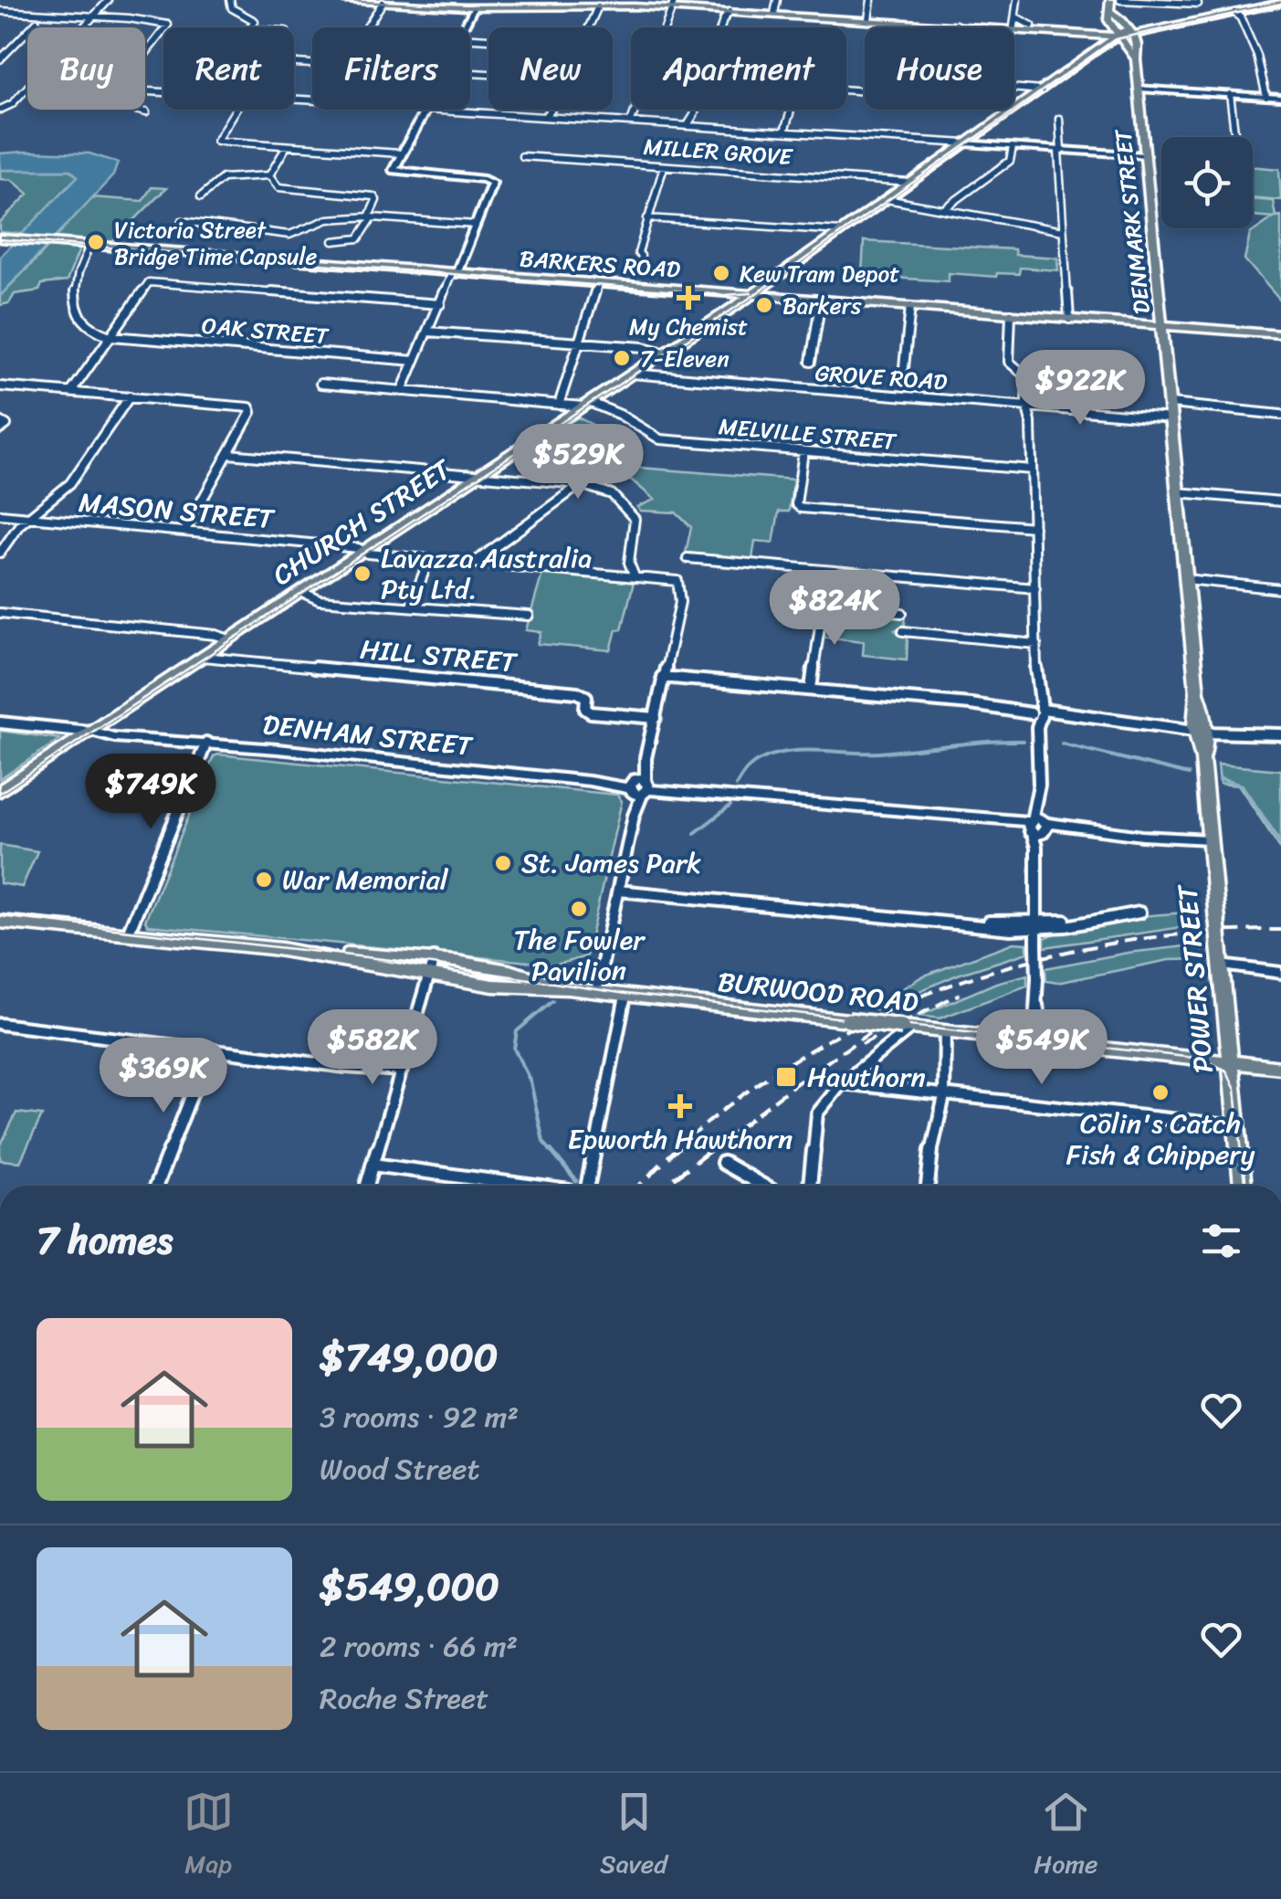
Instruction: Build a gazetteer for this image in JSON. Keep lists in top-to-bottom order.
{
  "streets": {
    "main road": [
      "DENMARK STREET",
      "BARKERS ROAD",
      "CHURCH STREET",
      "POWER STREET",
      "BURWOOD ROAD"
    ],
    "street": [
      "MILLER GROVE",
      "OAK STREET",
      "GROVE ROAD",
      "MELVILLE STREET",
      "MASON STREET",
      "HILL STREET",
      "DENHAM STREET"
    ]
  },
  "crossings": [
    ["MILLER GROVE", "CHURCH STREET"],
    ["DENMARK STREET", "BARKERS ROAD"],
    ["DENMARK STREET", "CHURCH STREET"],
    ["DENMARK STREET", "POWER STREET"],
    ["BARKERS ROAD", "CHURCH STREET"],
    ["BARKERS ROAD", "POWER STREET"],
    ["GROVE ROAD", "CHURCH STREET"],
    ["GROVE ROAD", "POWER STREET"],
    ["MELVILLE STREET", "CHURCH STREET"],
    ["MASON STREET", "CHURCH STREET"],
    ["CHURCH STREET", "HILL STREET"],
    ["CHURCH STREET", "DENHAM STREET"],
    ["DENHAM STREET", "POWER STREET"],
    ["POWER STREET", "BURWOOD ROAD"]
  ],
  "places": {
    "other": [
      "Victoria Street Bridge Time Capsule",
      "Kew Tram Depot",
      "Barkers",
      "7-Eleven",
      "Lavazza Australia Pty Ltd.",
      "St. James Park",
      "War Memorial",
      "The Fowler Pavilion",
      "Colin's Catch Fish & Chippery"
    ],
    "health": ["My Chemist", "Epworth Hawthorn"],
    "transit": ["Hawthorn"]
  },
  "page": {
    "chip": [
      "Buy",
      "Rent",
      "Filters",
      "New",
      "Apartment",
      "House"
    ],
    "price": [
      "$922K",
      "$529K",
      "$824K",
      "$749K",
      "$582K",
      "$549K",
      "$369K"
    ],
    "heading": "7 homes",
    "list": [
      {
        "name": "$749,000",
        "note": "3 rooms · 92 m² · Wood Street"
      },
      {
        "name": "$549,000",
        "note": "2 rooms · 66 m² · Roche Street"
      }
    ],
    "tabs": ["Map", "Saved", "Home"]
  }
}
